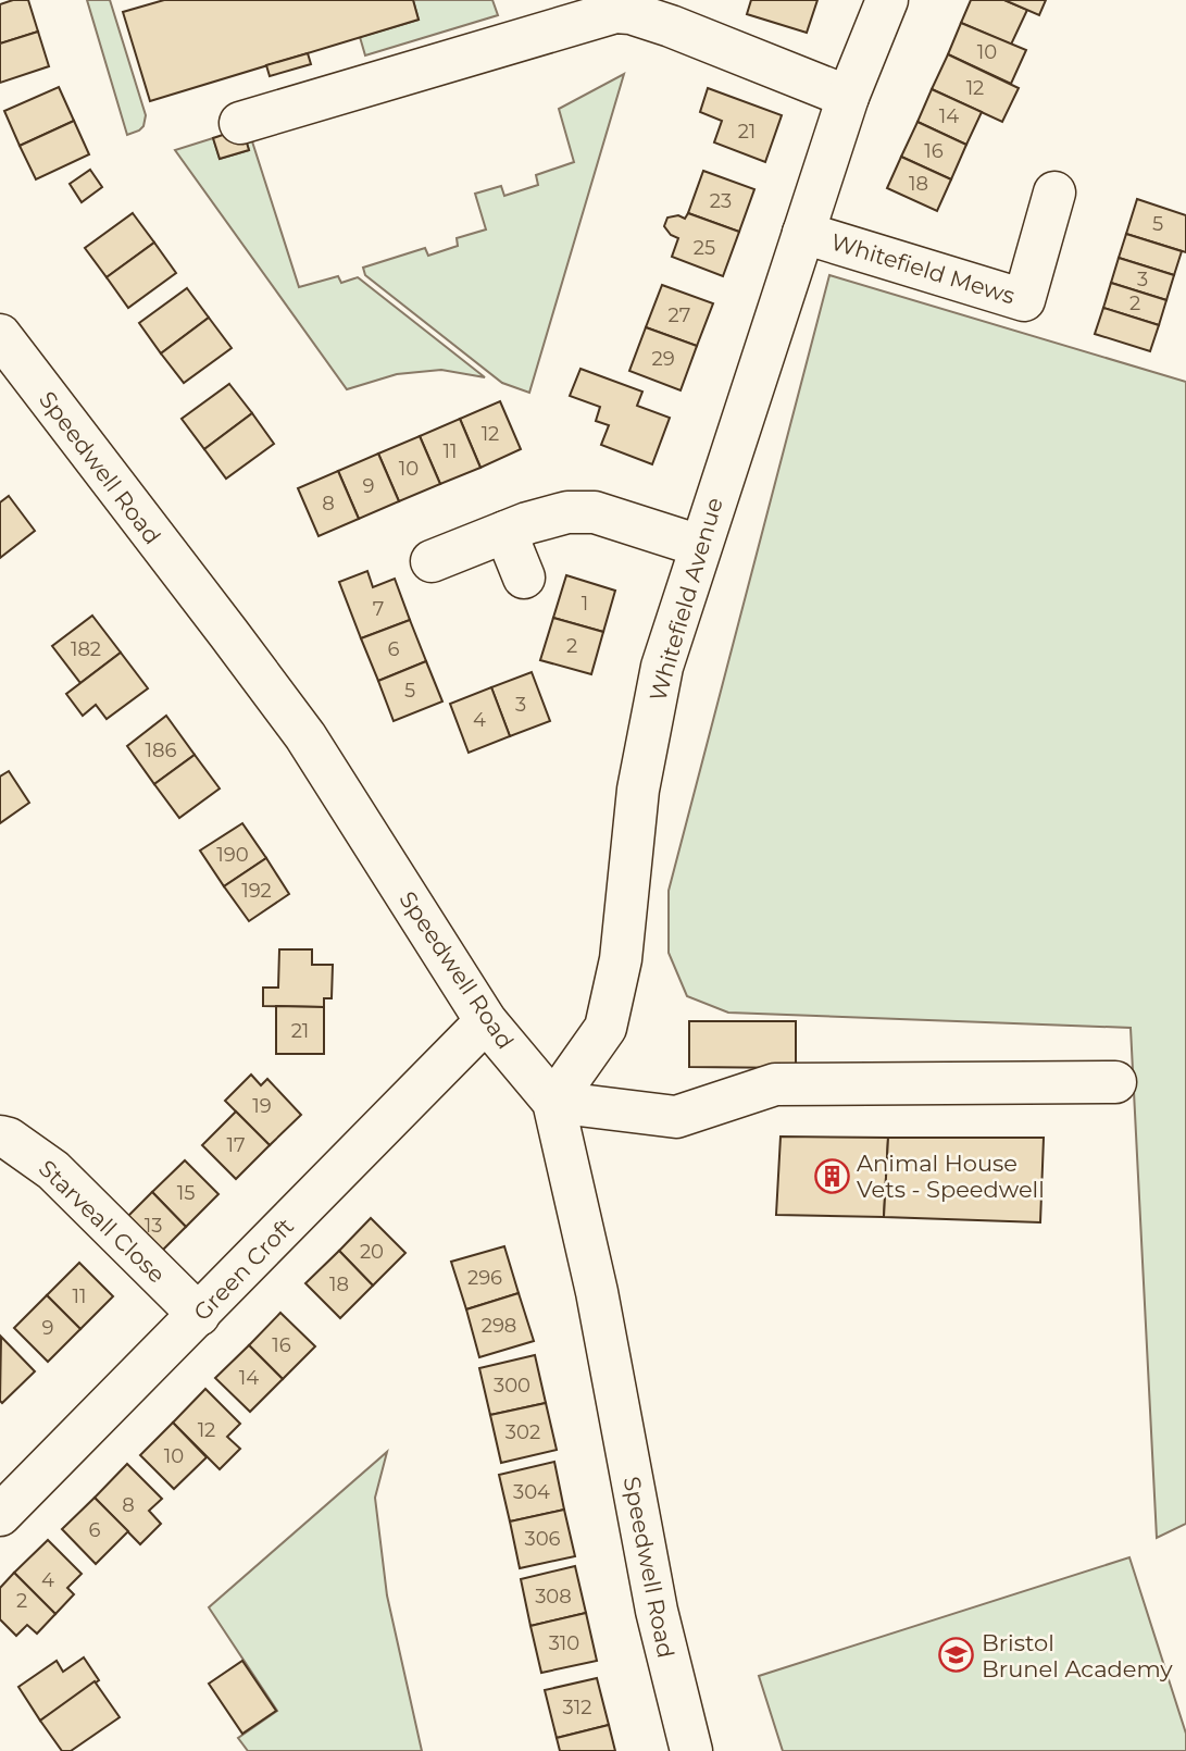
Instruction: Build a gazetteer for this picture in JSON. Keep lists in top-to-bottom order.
{
  "streets": {
    "street": [
      "Whitefield Mews",
      "Speedwell Road",
      "Whitefield Avenue",
      "Starveall Close",
      "Green Croft"
    ]
  },
  "crossings": [
    ["Whitefield Mews", "Whitefield Avenue"],
    ["Speedwell Road", "Whitefield Avenue"],
    ["Speedwell Road", "Green Croft"],
    ["Starveall Close", "Green Croft"]
  ],
  "places": {
    "building": ["Animal House Vets - Speedwell"],
    "school or university": ["Bristol Brunel Academy"]
  },
  "house_numbers": [
    "10",
    "12",
    "14",
    "21",
    "16",
    "18",
    "23",
    "5",
    "25",
    "3",
    "2",
    "27",
    "29",
    "12",
    "11",
    "10",
    "9",
    "8",
    "1",
    "7",
    "2",
    "182",
    "6",
    "5",
    "3",
    "4",
    "186",
    "190",
    "192",
    "21",
    "19",
    "17",
    "15",
    "13",
    "20",
    "296",
    "18",
    "11",
    "298",
    "9",
    "16",
    "14",
    "300",
    "12",
    "302",
    "10",
    "304",
    "8",
    "6",
    "306",
    "4",
    "308",
    "2",
    "310",
    "312"
  ]
}
